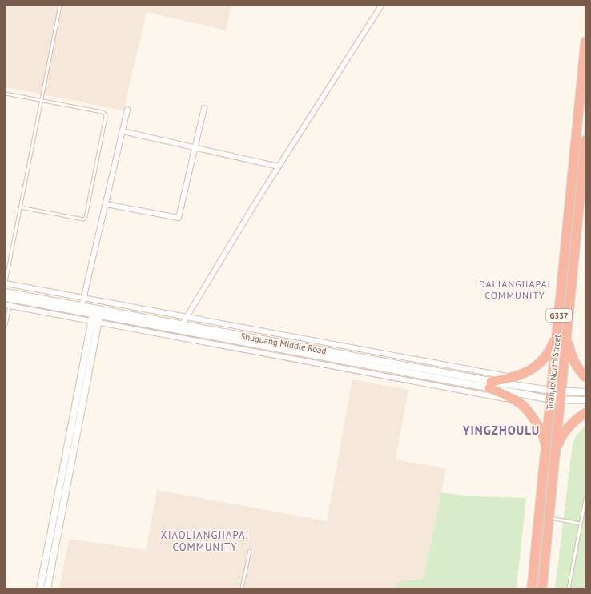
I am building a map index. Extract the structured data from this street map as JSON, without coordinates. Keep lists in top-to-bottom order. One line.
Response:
{"streets":{"highway":["G337","Tuanjie North Street"],"main road":["Shuguang Middle Road"]},"crossings":[["Shuguang Middle Road","Tuanjie North Street"]],"districts":["DALIANGJIAPAI COMMUNITY","YINGZHOULU","XIAOLIANGJIAPAI COMMUNITY"]}
